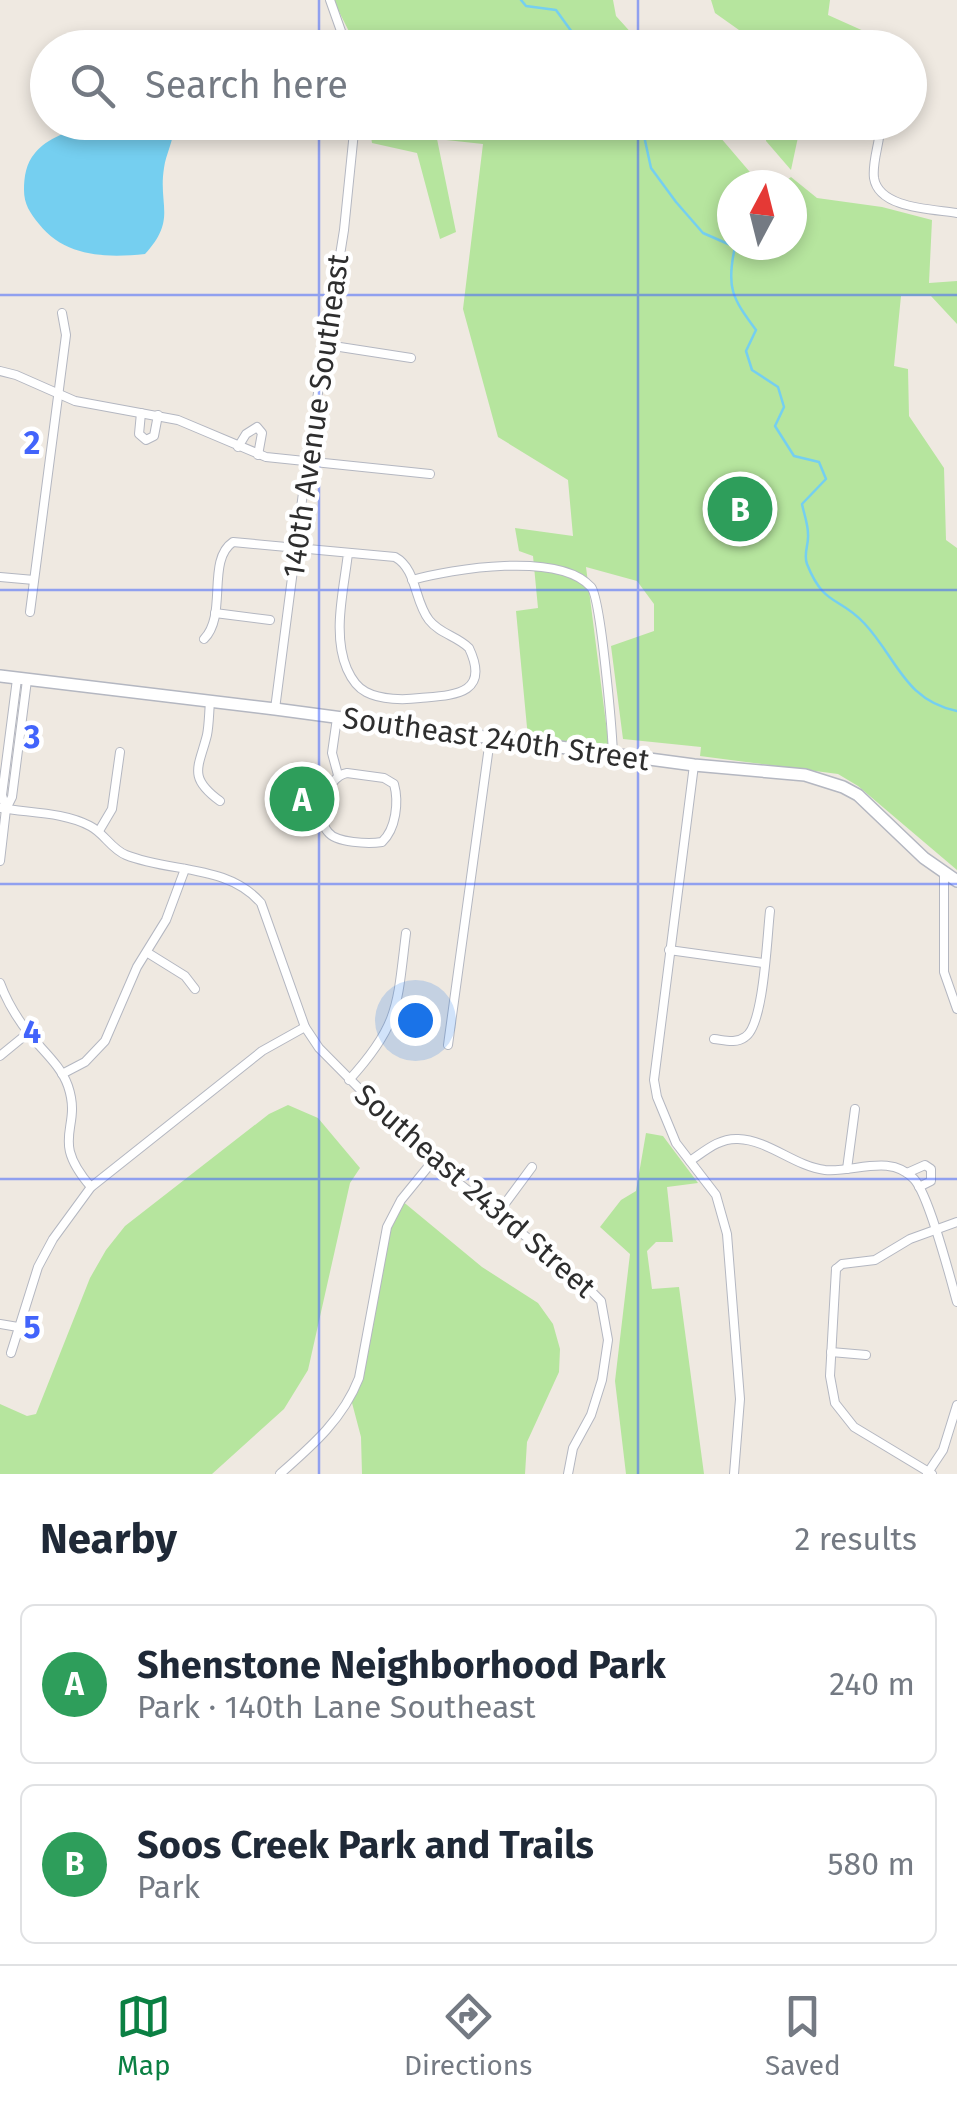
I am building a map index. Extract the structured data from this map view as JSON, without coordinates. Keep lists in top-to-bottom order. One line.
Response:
{"streets":{"main road":["Southeast 240th Street"],"street":["140th Avenue Southeast","Southeast 243rd Street"]},"crossings":[["140th Avenue Southeast","Southeast 240th Street"]],"north":"top","page":{"search":"Search here","pins":["B","A"],"heading":["Nearby","2 results"],"list":[{"mark":"A","name":"Shenstone Neighborhood Park","note":"Park · 140th Lane Southeast","value":"240 m"},{"mark":"B","name":"Soos Creek Park and Trails","note":"Park","value":"580 m"}],"nav":["Map","Directions","Saved"]},"grid":{"rows":["2","3","4","5"]}}
